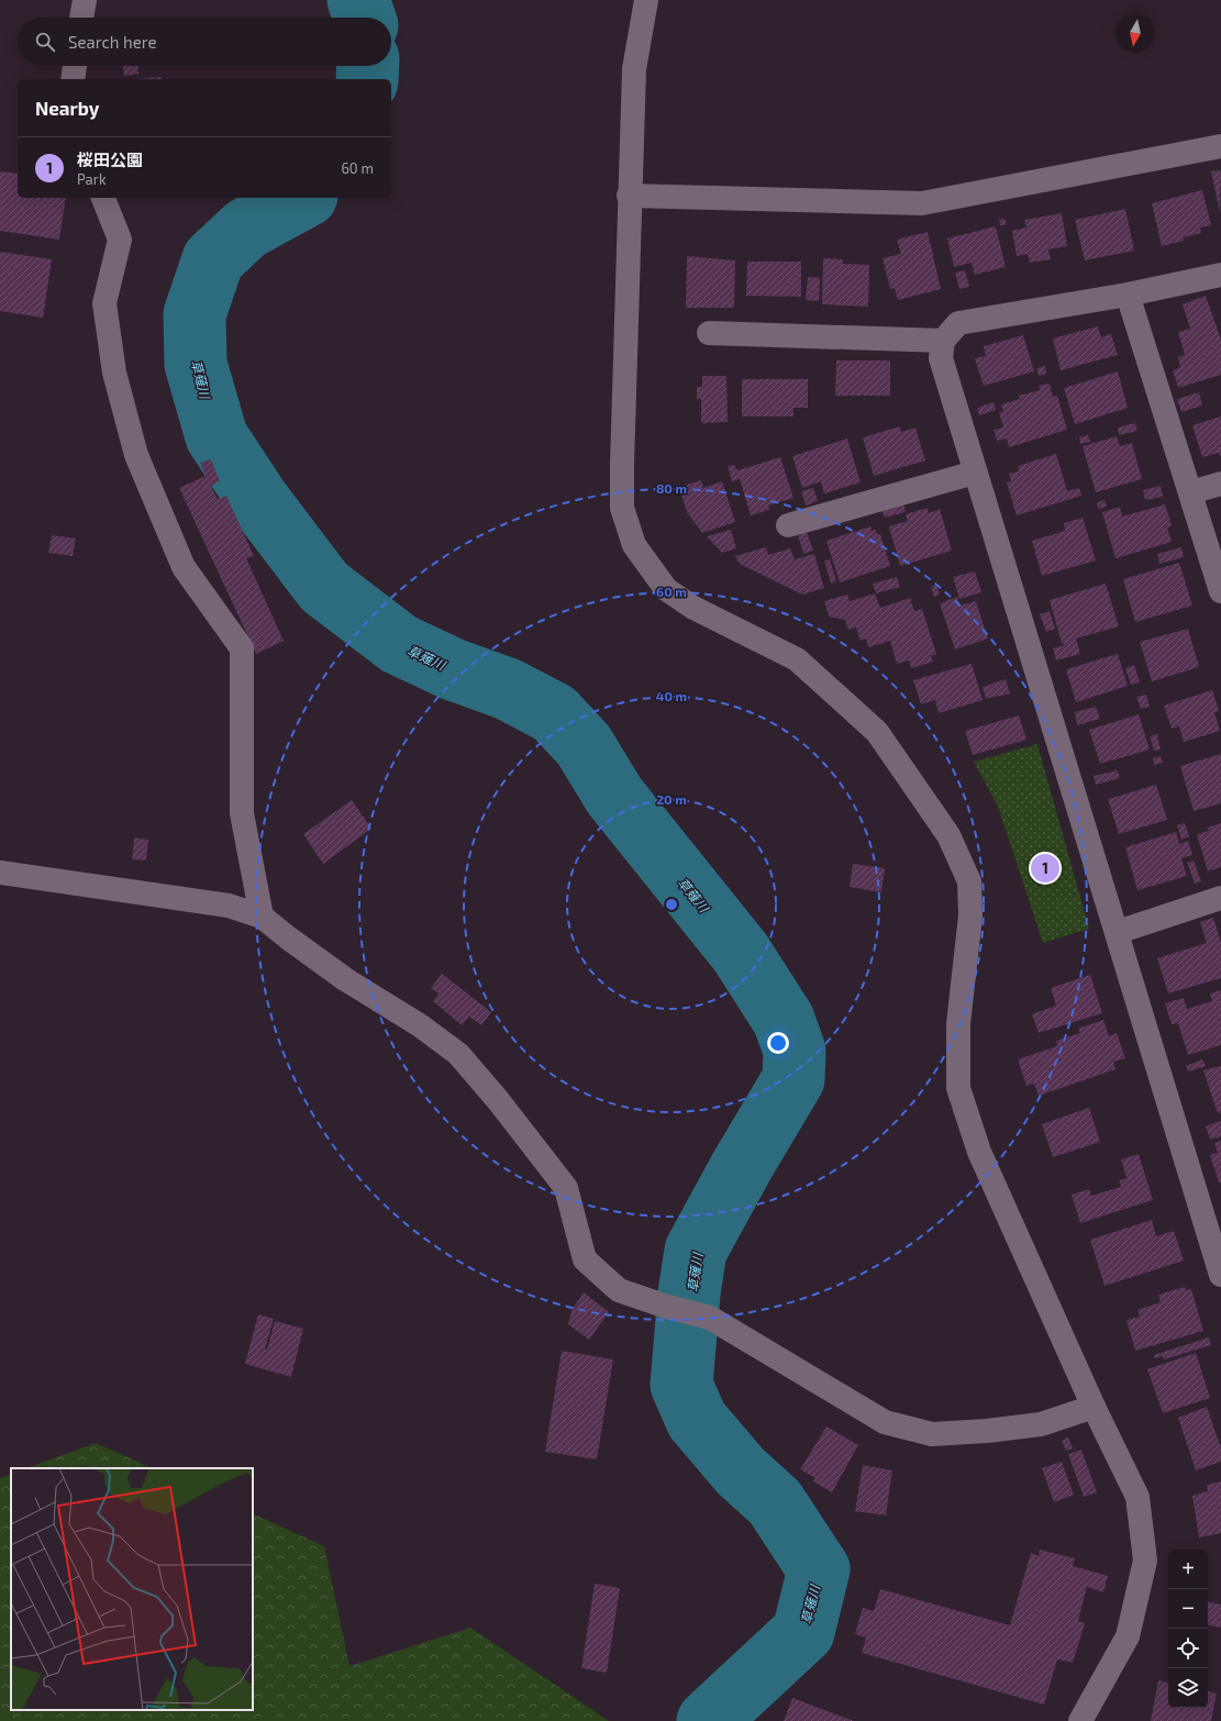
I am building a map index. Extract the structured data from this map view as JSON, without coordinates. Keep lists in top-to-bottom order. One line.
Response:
{"water":["草薙川"],"north":"bottom","page":{"search":"Search here","heading":"Nearby","list":[{"mark":"1","name":"桜田公園","note":"Park","value":"60 m"}],"pins":"1","map_buttons":["+","−"]},"rings":["80 m","60 m","40 m","20 m"]}
